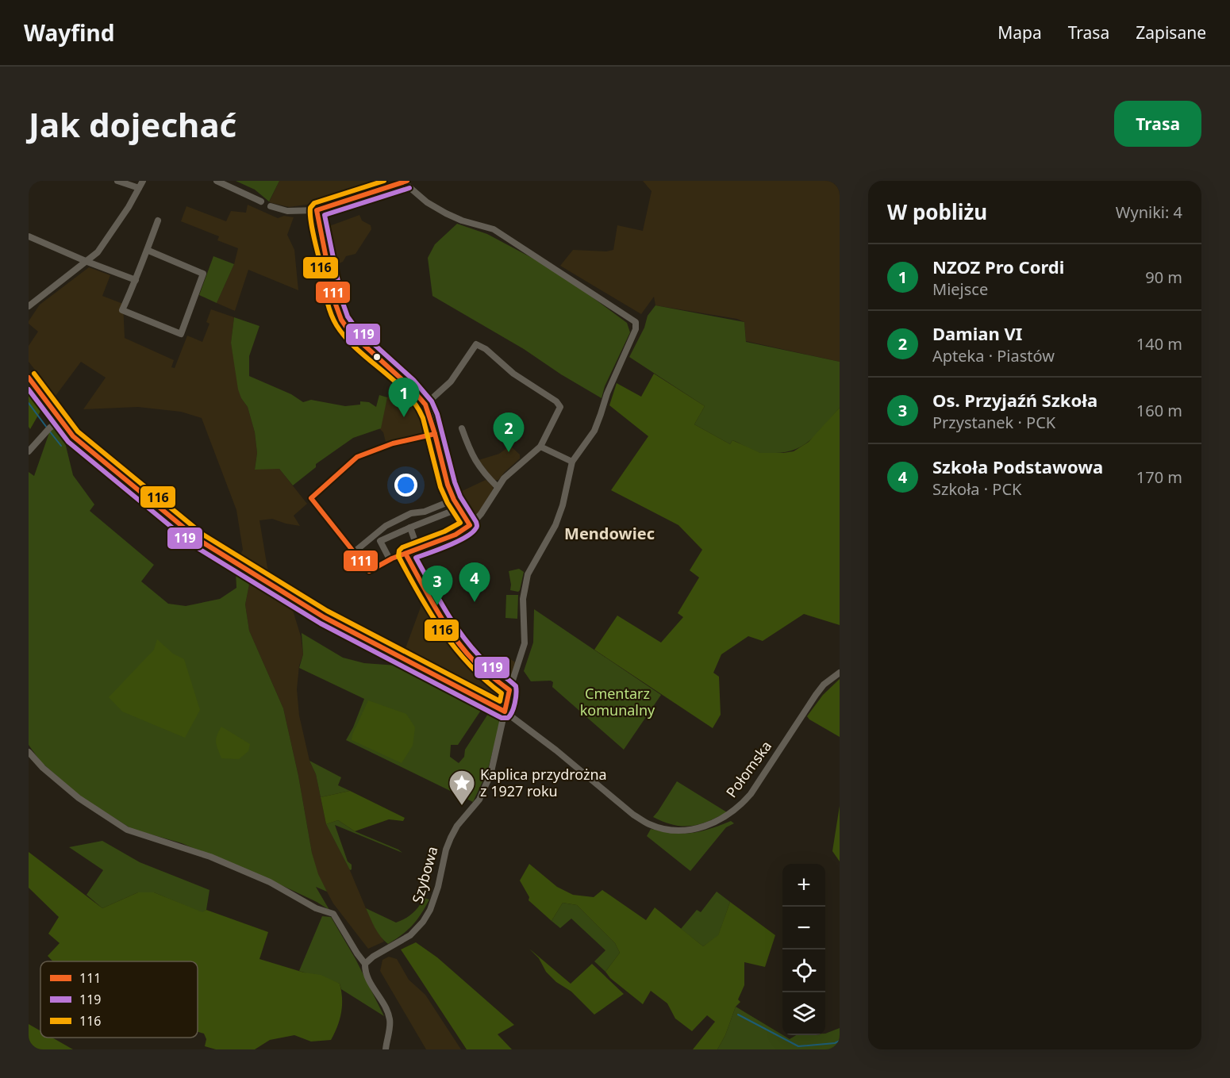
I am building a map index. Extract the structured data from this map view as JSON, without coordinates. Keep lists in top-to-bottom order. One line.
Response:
{"streets":{"street":["Połomska","Szybowa"]},"crossings":[["Połomska","Szybowa"]],"districts":["Mendowiec"],"parks":["Cmentarz komunalny"],"places":{"place":["Kaplica przydrożna z 1927 roku"]},"lines":["transit line 111","transit line 116","transit line 119"],"legend":["111","119","116"],"page":{"header":"Wayfind","nav":["Mapa","Trasa","Zapisane"],"buttons":"Trasa","title":"Jak dojechać","heading":["W pobliżu","Wyniki: 4"],"list":[{"mark":"1","name":"NZOZ Pro Cordi","note":"Miejsce","value":"90 m"},{"mark":"2","name":"Damian VI","note":"Apteka · Piastów","value":"140 m"},{"mark":"3","name":"Os. Przyjaźń Szkoła","note":"Przystanek · PCK","value":"160 m"},{"mark":"4","name":"Szkoła Podstawowa","note":"Szkoła · PCK","value":"170 m"}],"pins":["1","2","4","3"],"map_buttons":["+","−"]}}
